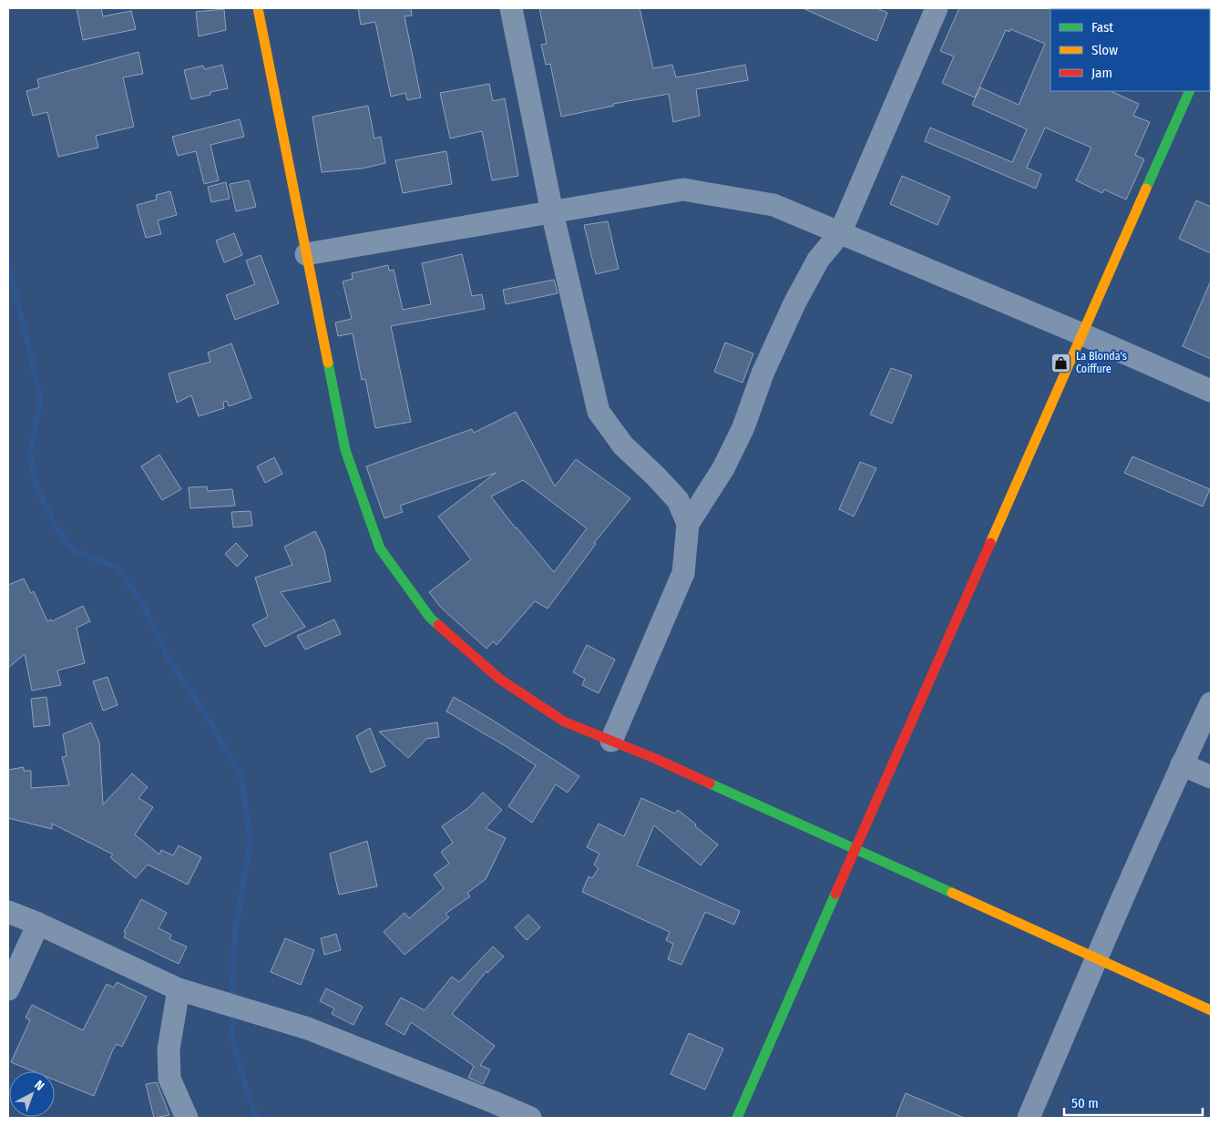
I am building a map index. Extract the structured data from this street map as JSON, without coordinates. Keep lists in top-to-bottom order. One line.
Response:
{"places":{"shop":["La Blonda's Coiffure"]},"legend":["Fast","Slow","Jam"],"scale_bar":"50 m","north":"top right"}
